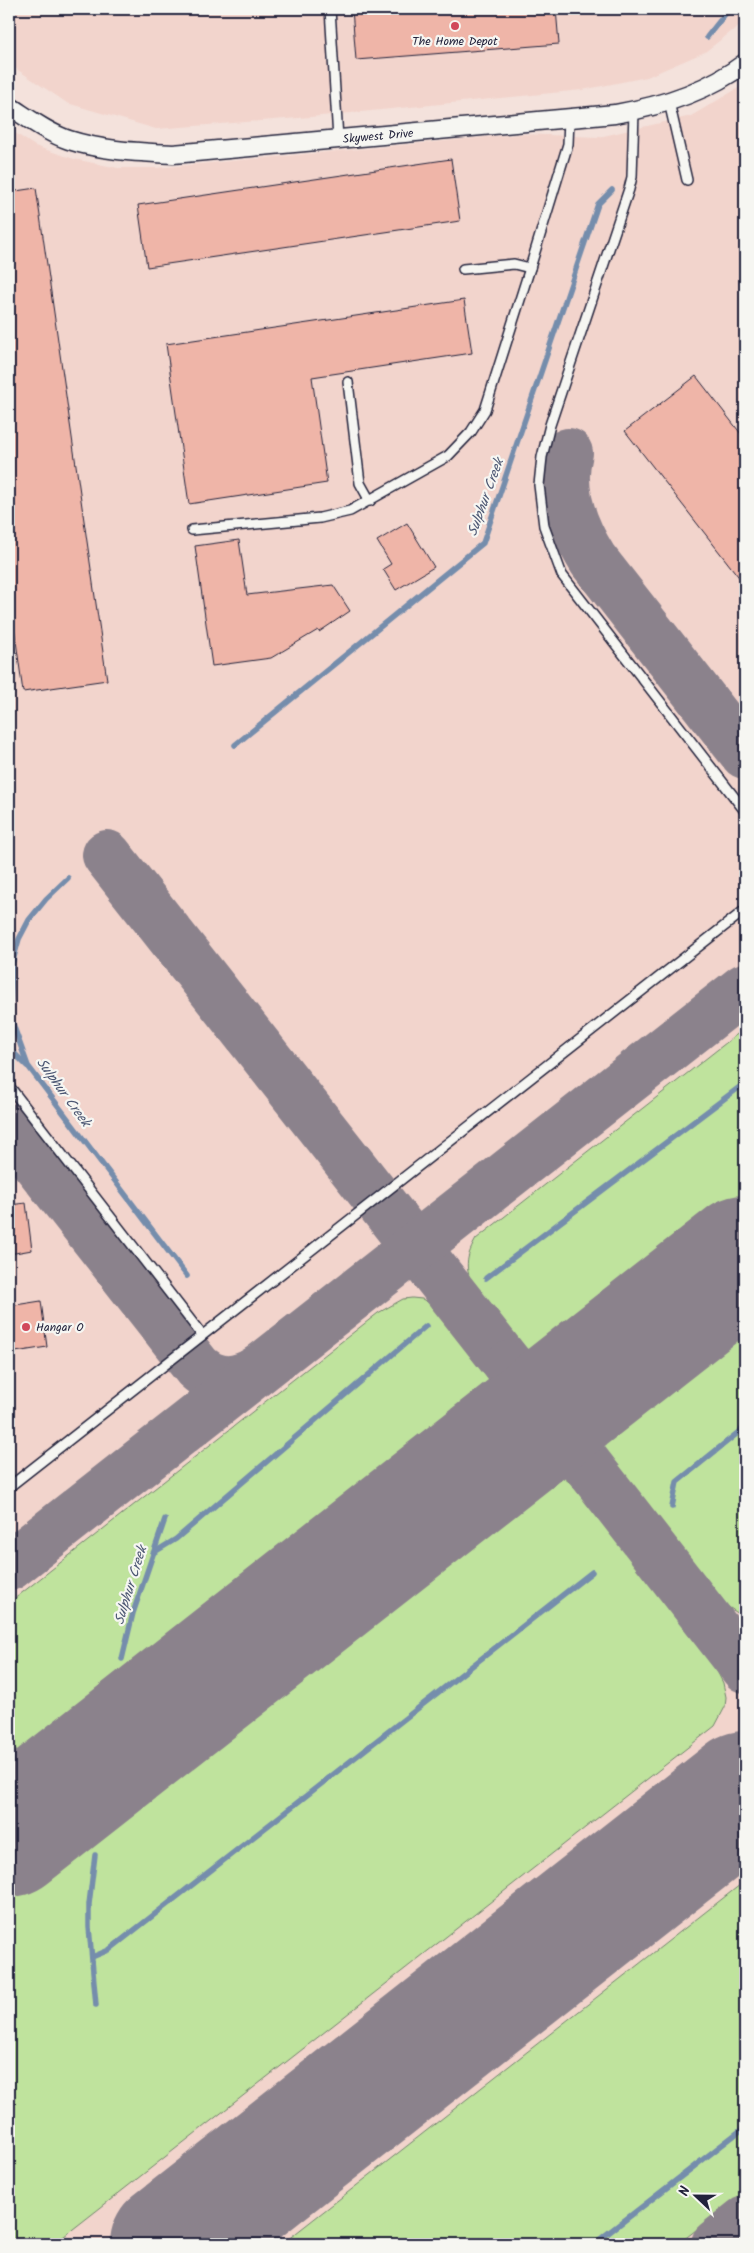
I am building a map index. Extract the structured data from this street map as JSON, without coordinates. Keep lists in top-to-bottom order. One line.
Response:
{"streets":{"street":["Skywest Drive"]},"water":["Sulphur Creek"],"places":["The Home Depot","Hangar O"],"north":"left"}
